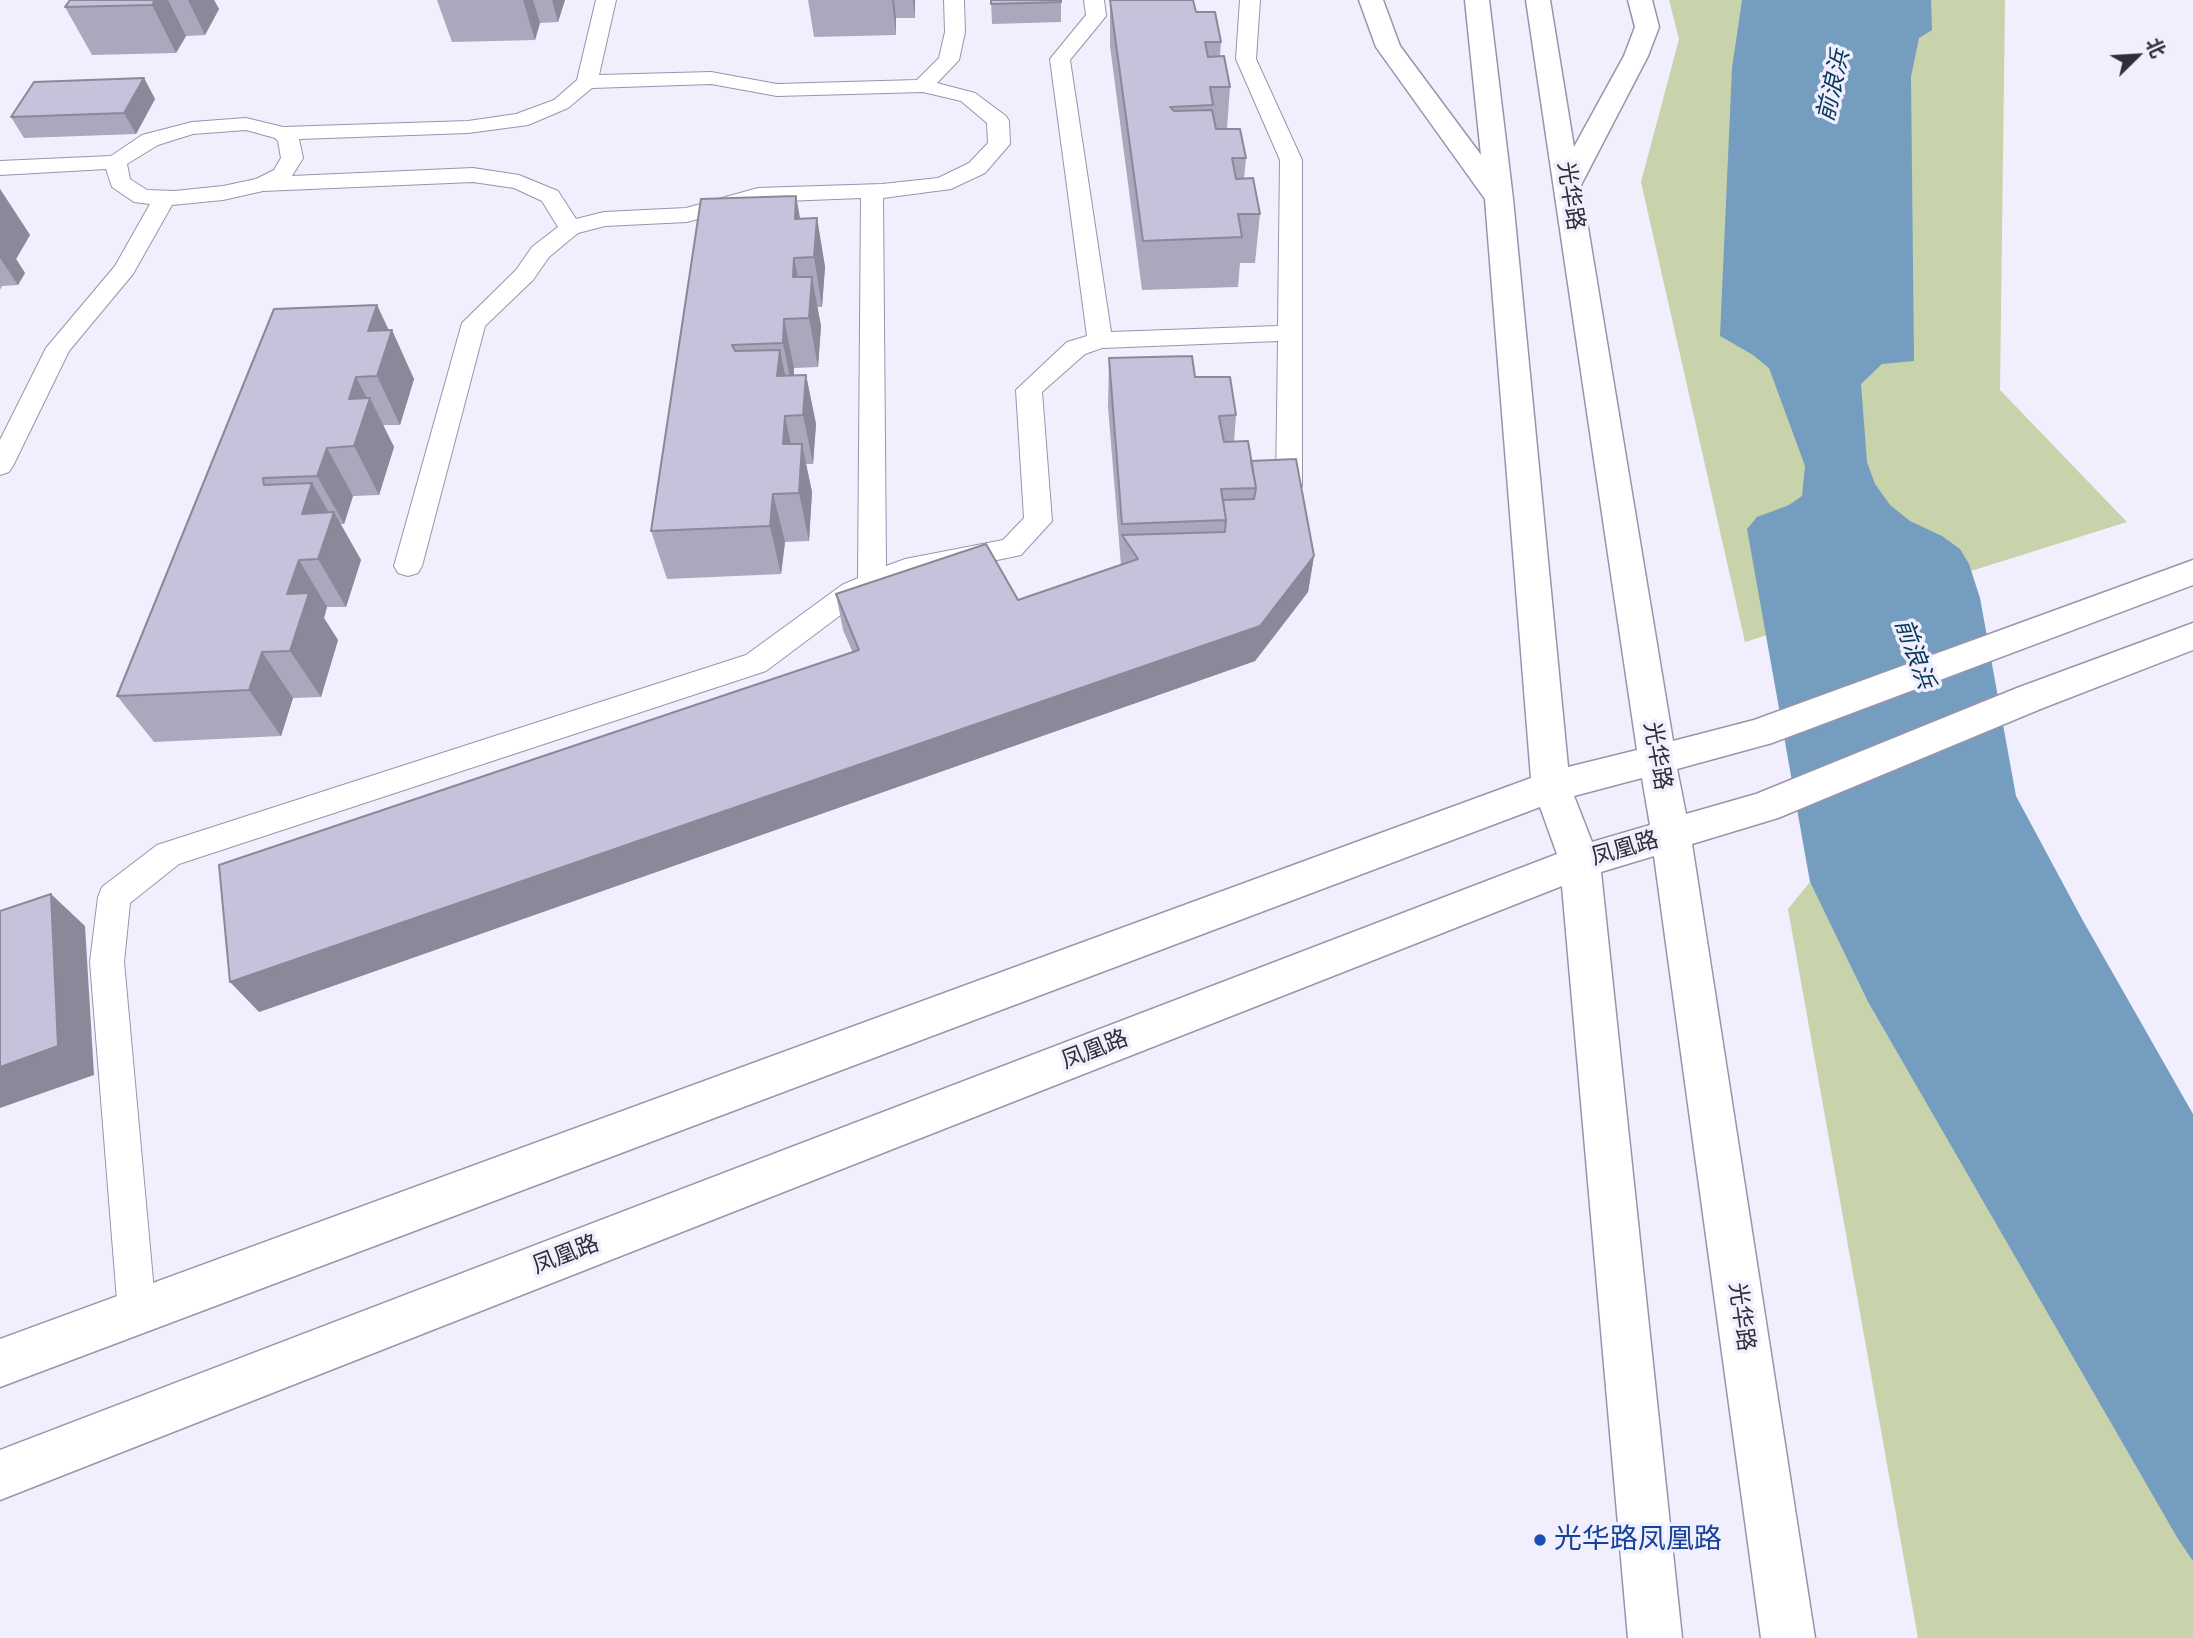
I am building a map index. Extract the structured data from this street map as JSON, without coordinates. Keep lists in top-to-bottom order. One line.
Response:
{"streets":{"main road":["光华路","凤凰路"]},"crossings":[["光华路","凤凰路"]],"water":["前浪浜"],"places":["光华路凤凰路"],"north":"top right"}
